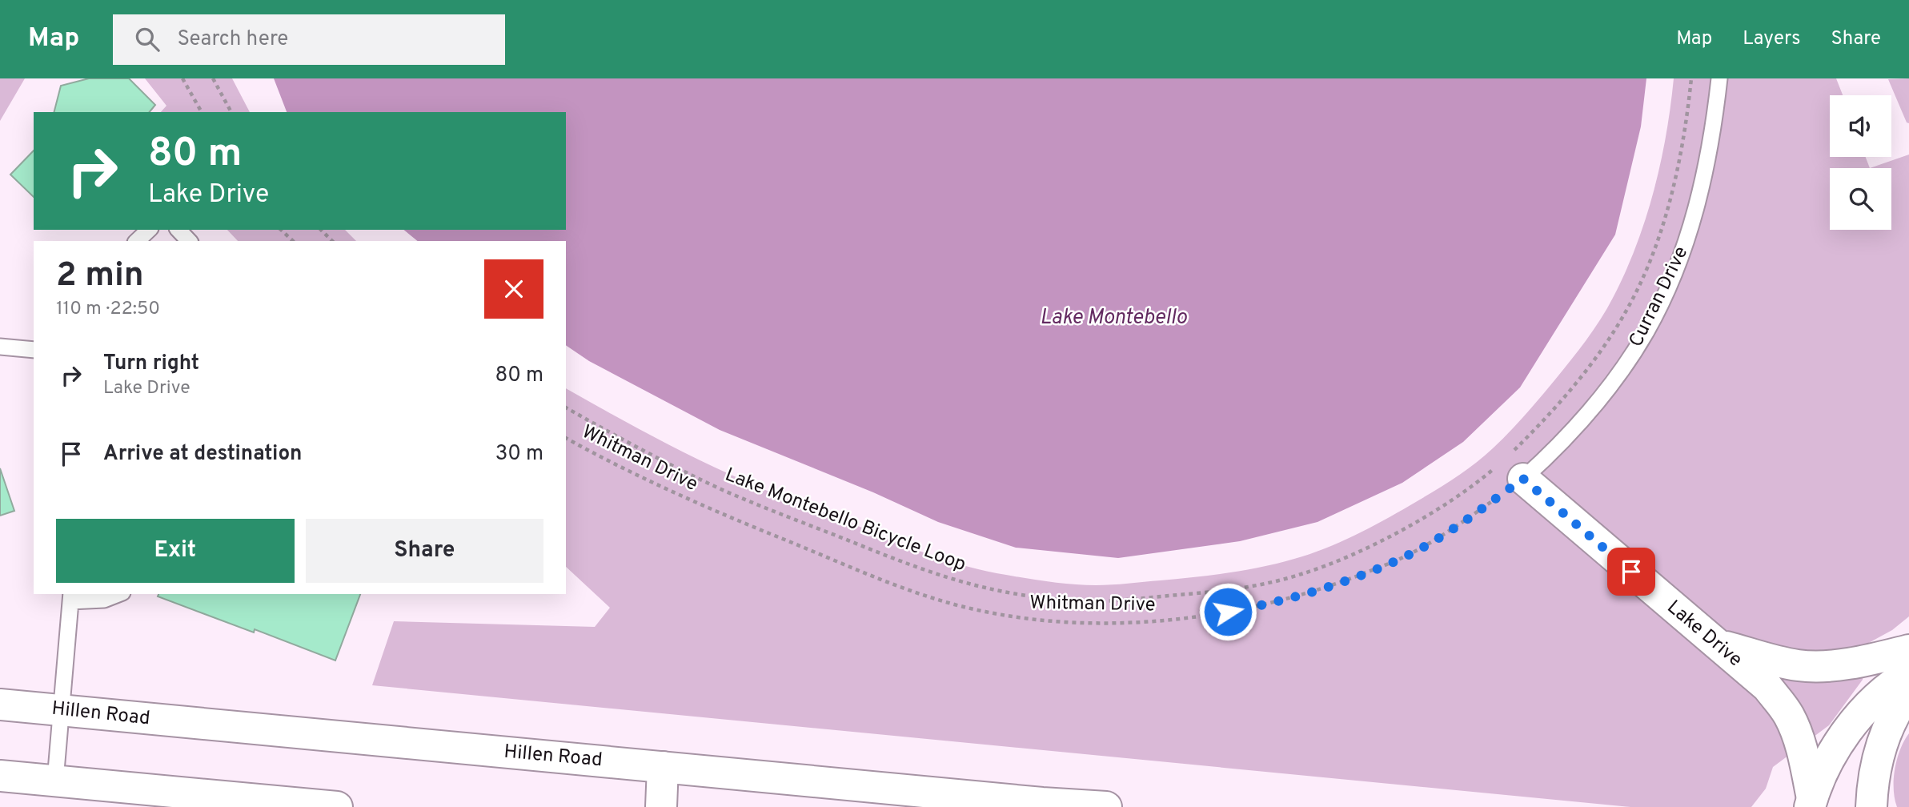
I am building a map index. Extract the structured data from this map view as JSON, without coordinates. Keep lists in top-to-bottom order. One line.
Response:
{"streets":{"main road":["Lake Drive","Hillen Road"],"lane":["Curran Drive"],"path":["Whitman Drive","Lake Montebello Bicycle Loop"]},"crossings":[["Curran Drive","Whitman Drive"],["Curran Drive","Lake Montebello Bicycle Loop"],["Curran Drive","Lake Drive"],["Whitman Drive","Lake Montebello Bicycle Loop"],["Whitman Drive","Lake Drive"],["Lake Montebello Bicycle Loop","Lake Drive"]],"water":["Lake Montebello"],"page":{"header":"Map","search":"Search here","nav":["Map","Layers","Share"],"turn":["80 m","Lake Drive"],"heading":["2 min","110 m · 22:50"],"list":[{"name":"Turn right","note":"Lake Drive","value":"80 m"},{"name":"Arrive at destination","value":"30 m"}],"buttons":["Exit","Share"]}}
